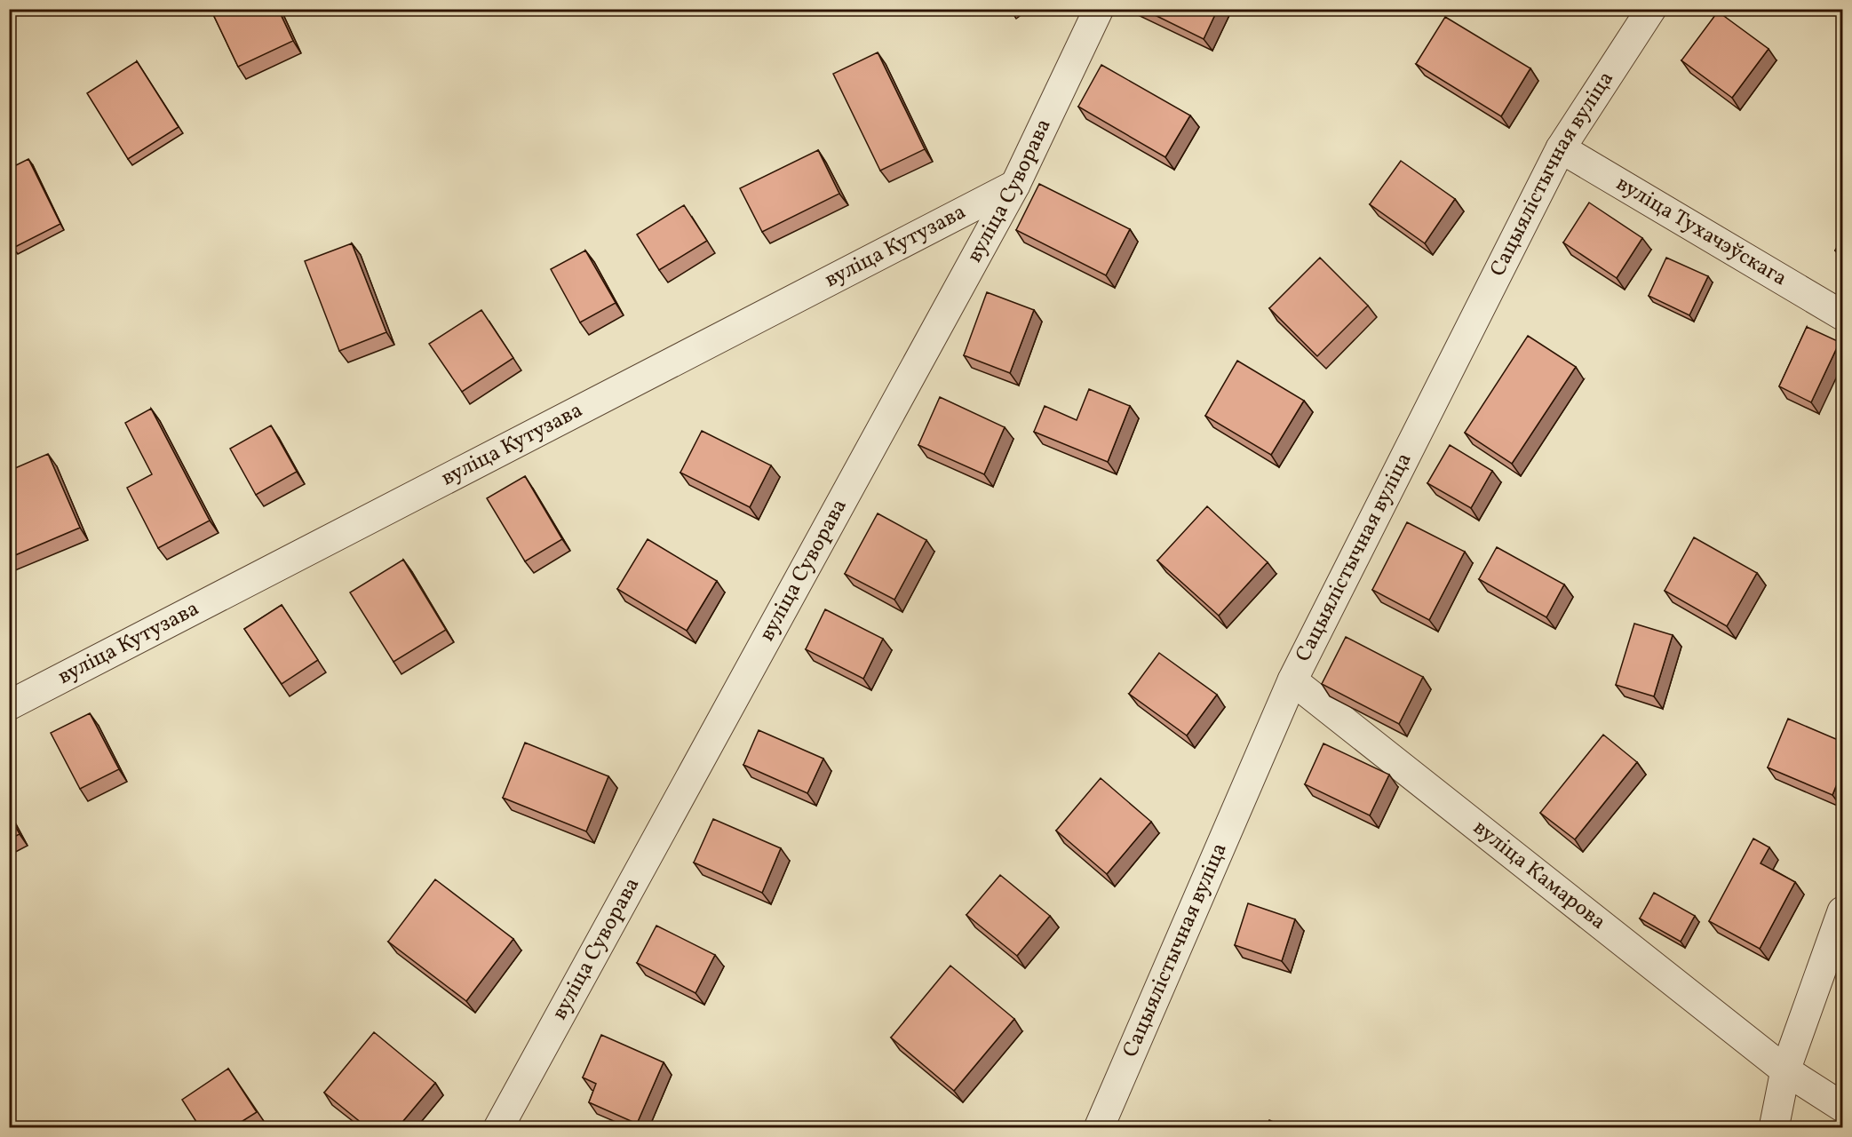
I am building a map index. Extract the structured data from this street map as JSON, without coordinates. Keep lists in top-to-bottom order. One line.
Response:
{"streets":{"street":["Сацыялістычная вуліца","вуліца Суворава","вуліца Тухачэўскага","вуліца Кутузава","вуліца Камарова"]},"crossings":[["Сацыялістычная вуліца","вуліца Тухачэўскага"],["Сацыялістычная вуліца","вуліца Камарова"],["вуліца Суворава","вуліца Кутузава"]]}
